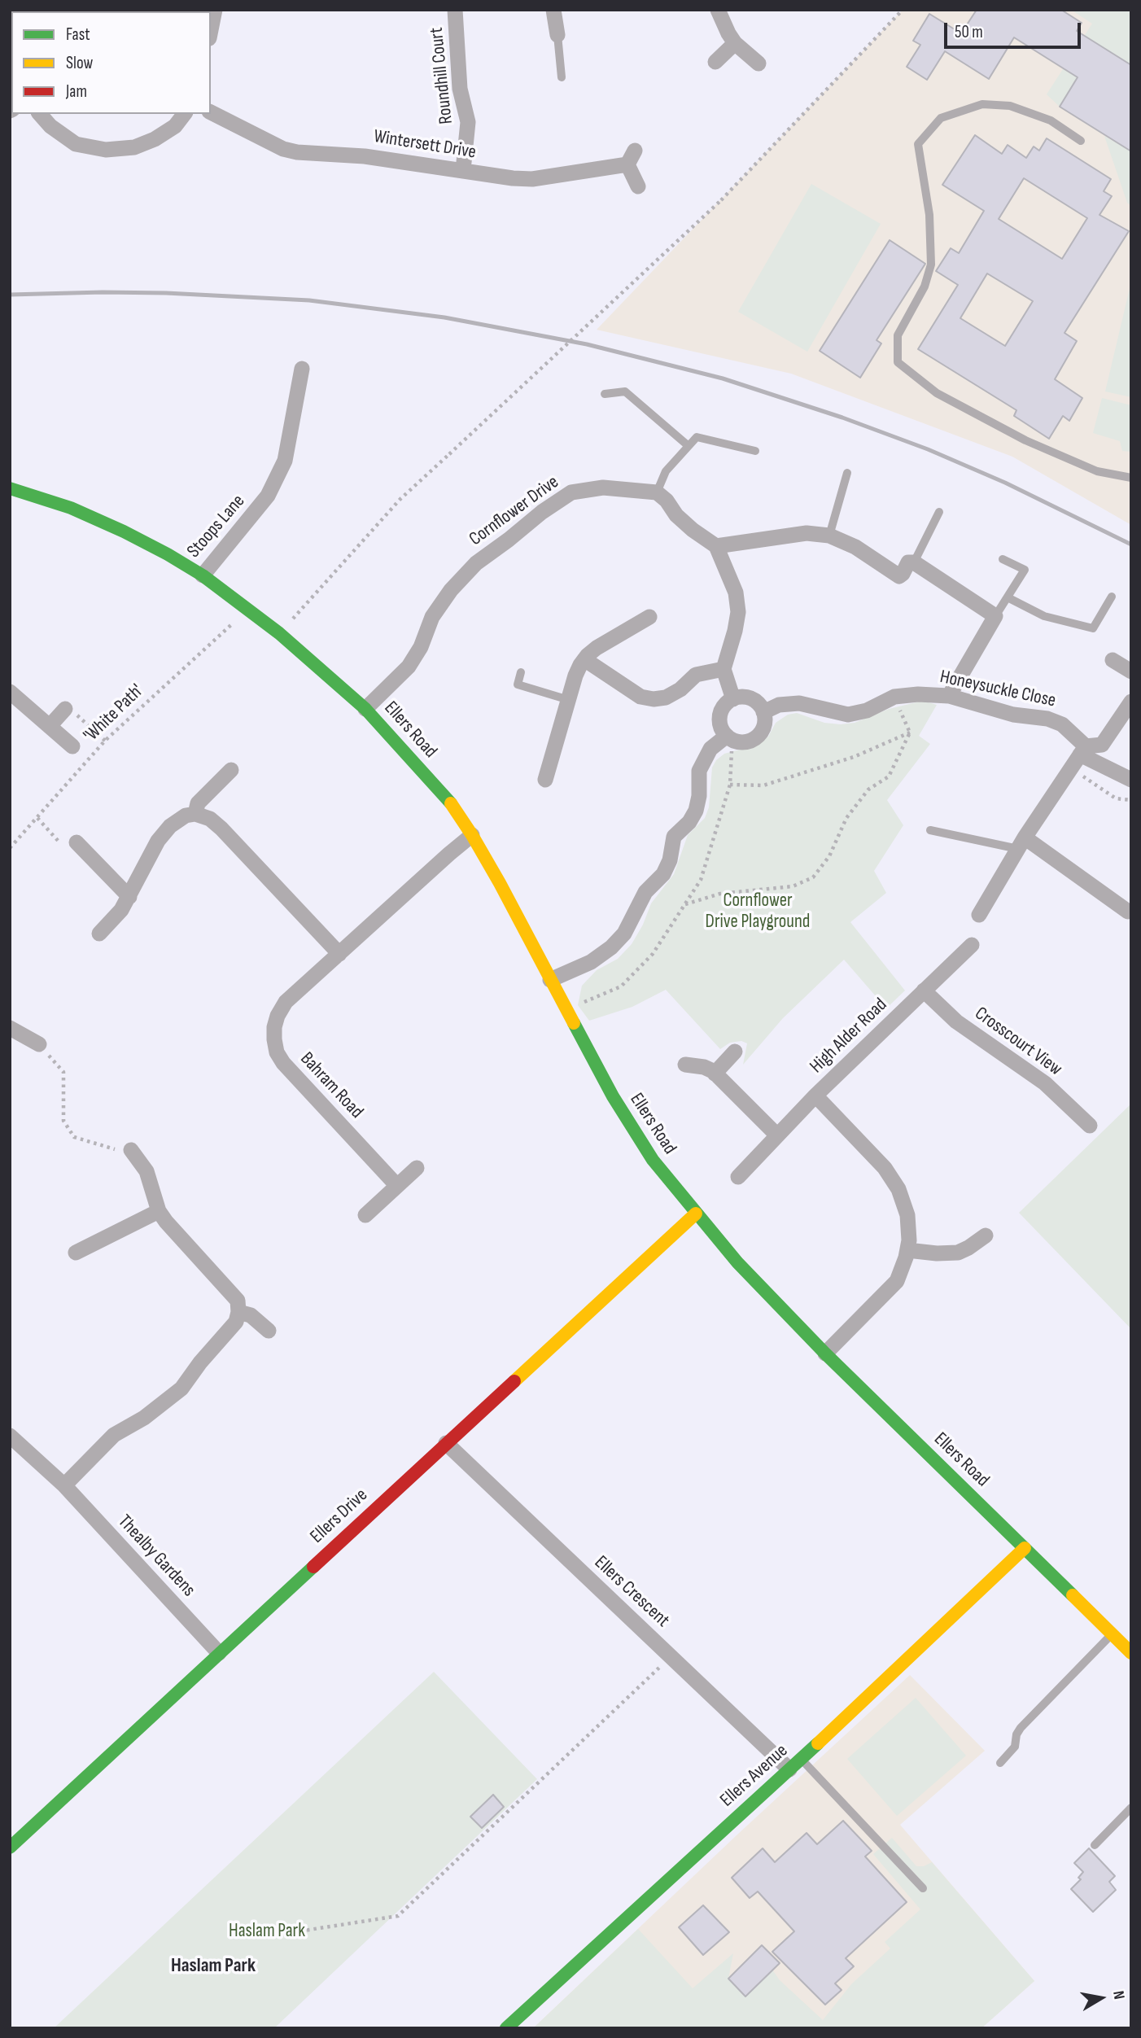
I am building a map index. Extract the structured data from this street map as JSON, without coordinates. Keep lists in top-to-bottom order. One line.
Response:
{"streets":{"street":["Roundhill Court","Wintersett Drive","Cornflower Drive","Stoops Lane","Honeysuckle Close","Ellers Road","High Alder Road","Crosscourt View","Bahram Road","Ellers Drive","Thealby Gardens","Ellers Crescent","Ellers Avenue"],"path":["'White Path'"]},"crossings":[["Roundhill Court","Wintersett Drive"],["Cornflower Drive","Ellers Road"],["Stoops Lane","Ellers Road"],["'White Path'","Ellers Road"],["Ellers Road","High Alder Road"],["Ellers Road","Bahram Road"],["Ellers Road","Ellers Drive"],["Ellers Road","Ellers Avenue"],["High Alder Road","Crosscourt View"],["Ellers Drive","Thealby Gardens"],["Ellers Drive","Ellers Crescent"],["Ellers Crescent","Ellers Avenue"]],"districts":["Haslam Park"],"parks":["Cornflower Drive Playground","Haslam Park"],"legend":["Fast","Slow","Jam"],"scale_bar":"50 m","north":"right"}
